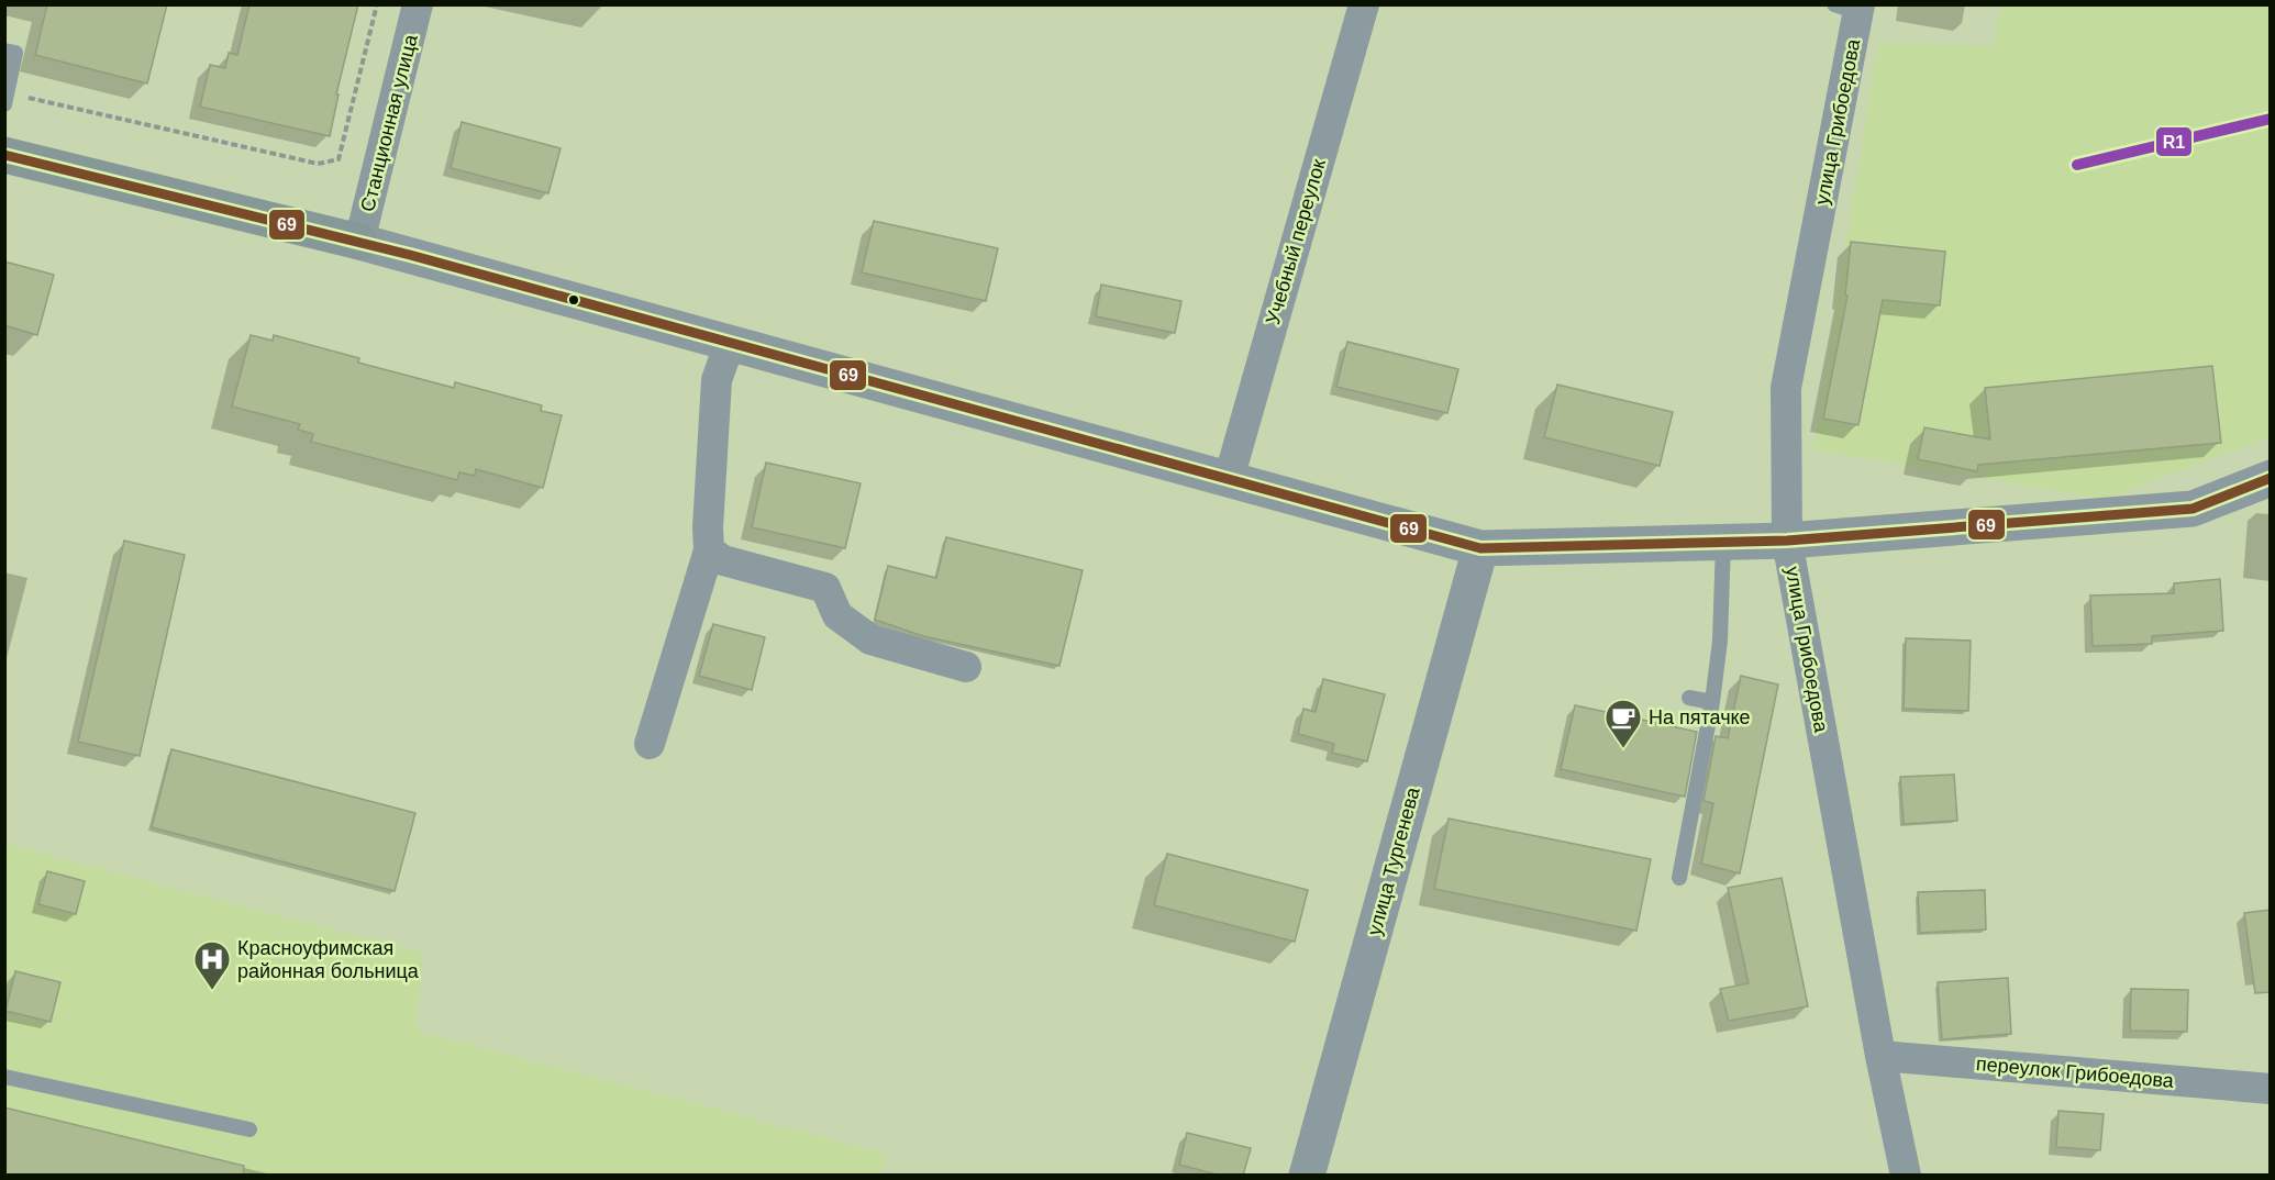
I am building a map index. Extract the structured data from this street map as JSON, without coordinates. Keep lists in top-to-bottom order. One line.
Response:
{"streets":{"street":["улица Грибоедова","Станционная улица","Учебный переулок","улица Тургенева","переулок Грибоедова"]},"crossings":[["улица Грибоедова","переулок Грибоедова"]],"places":{"cafe":["На пятачке"],"hospital":["Красноуфимская районная больница"]},"lines":["transit line R1","transit line 69"]}
